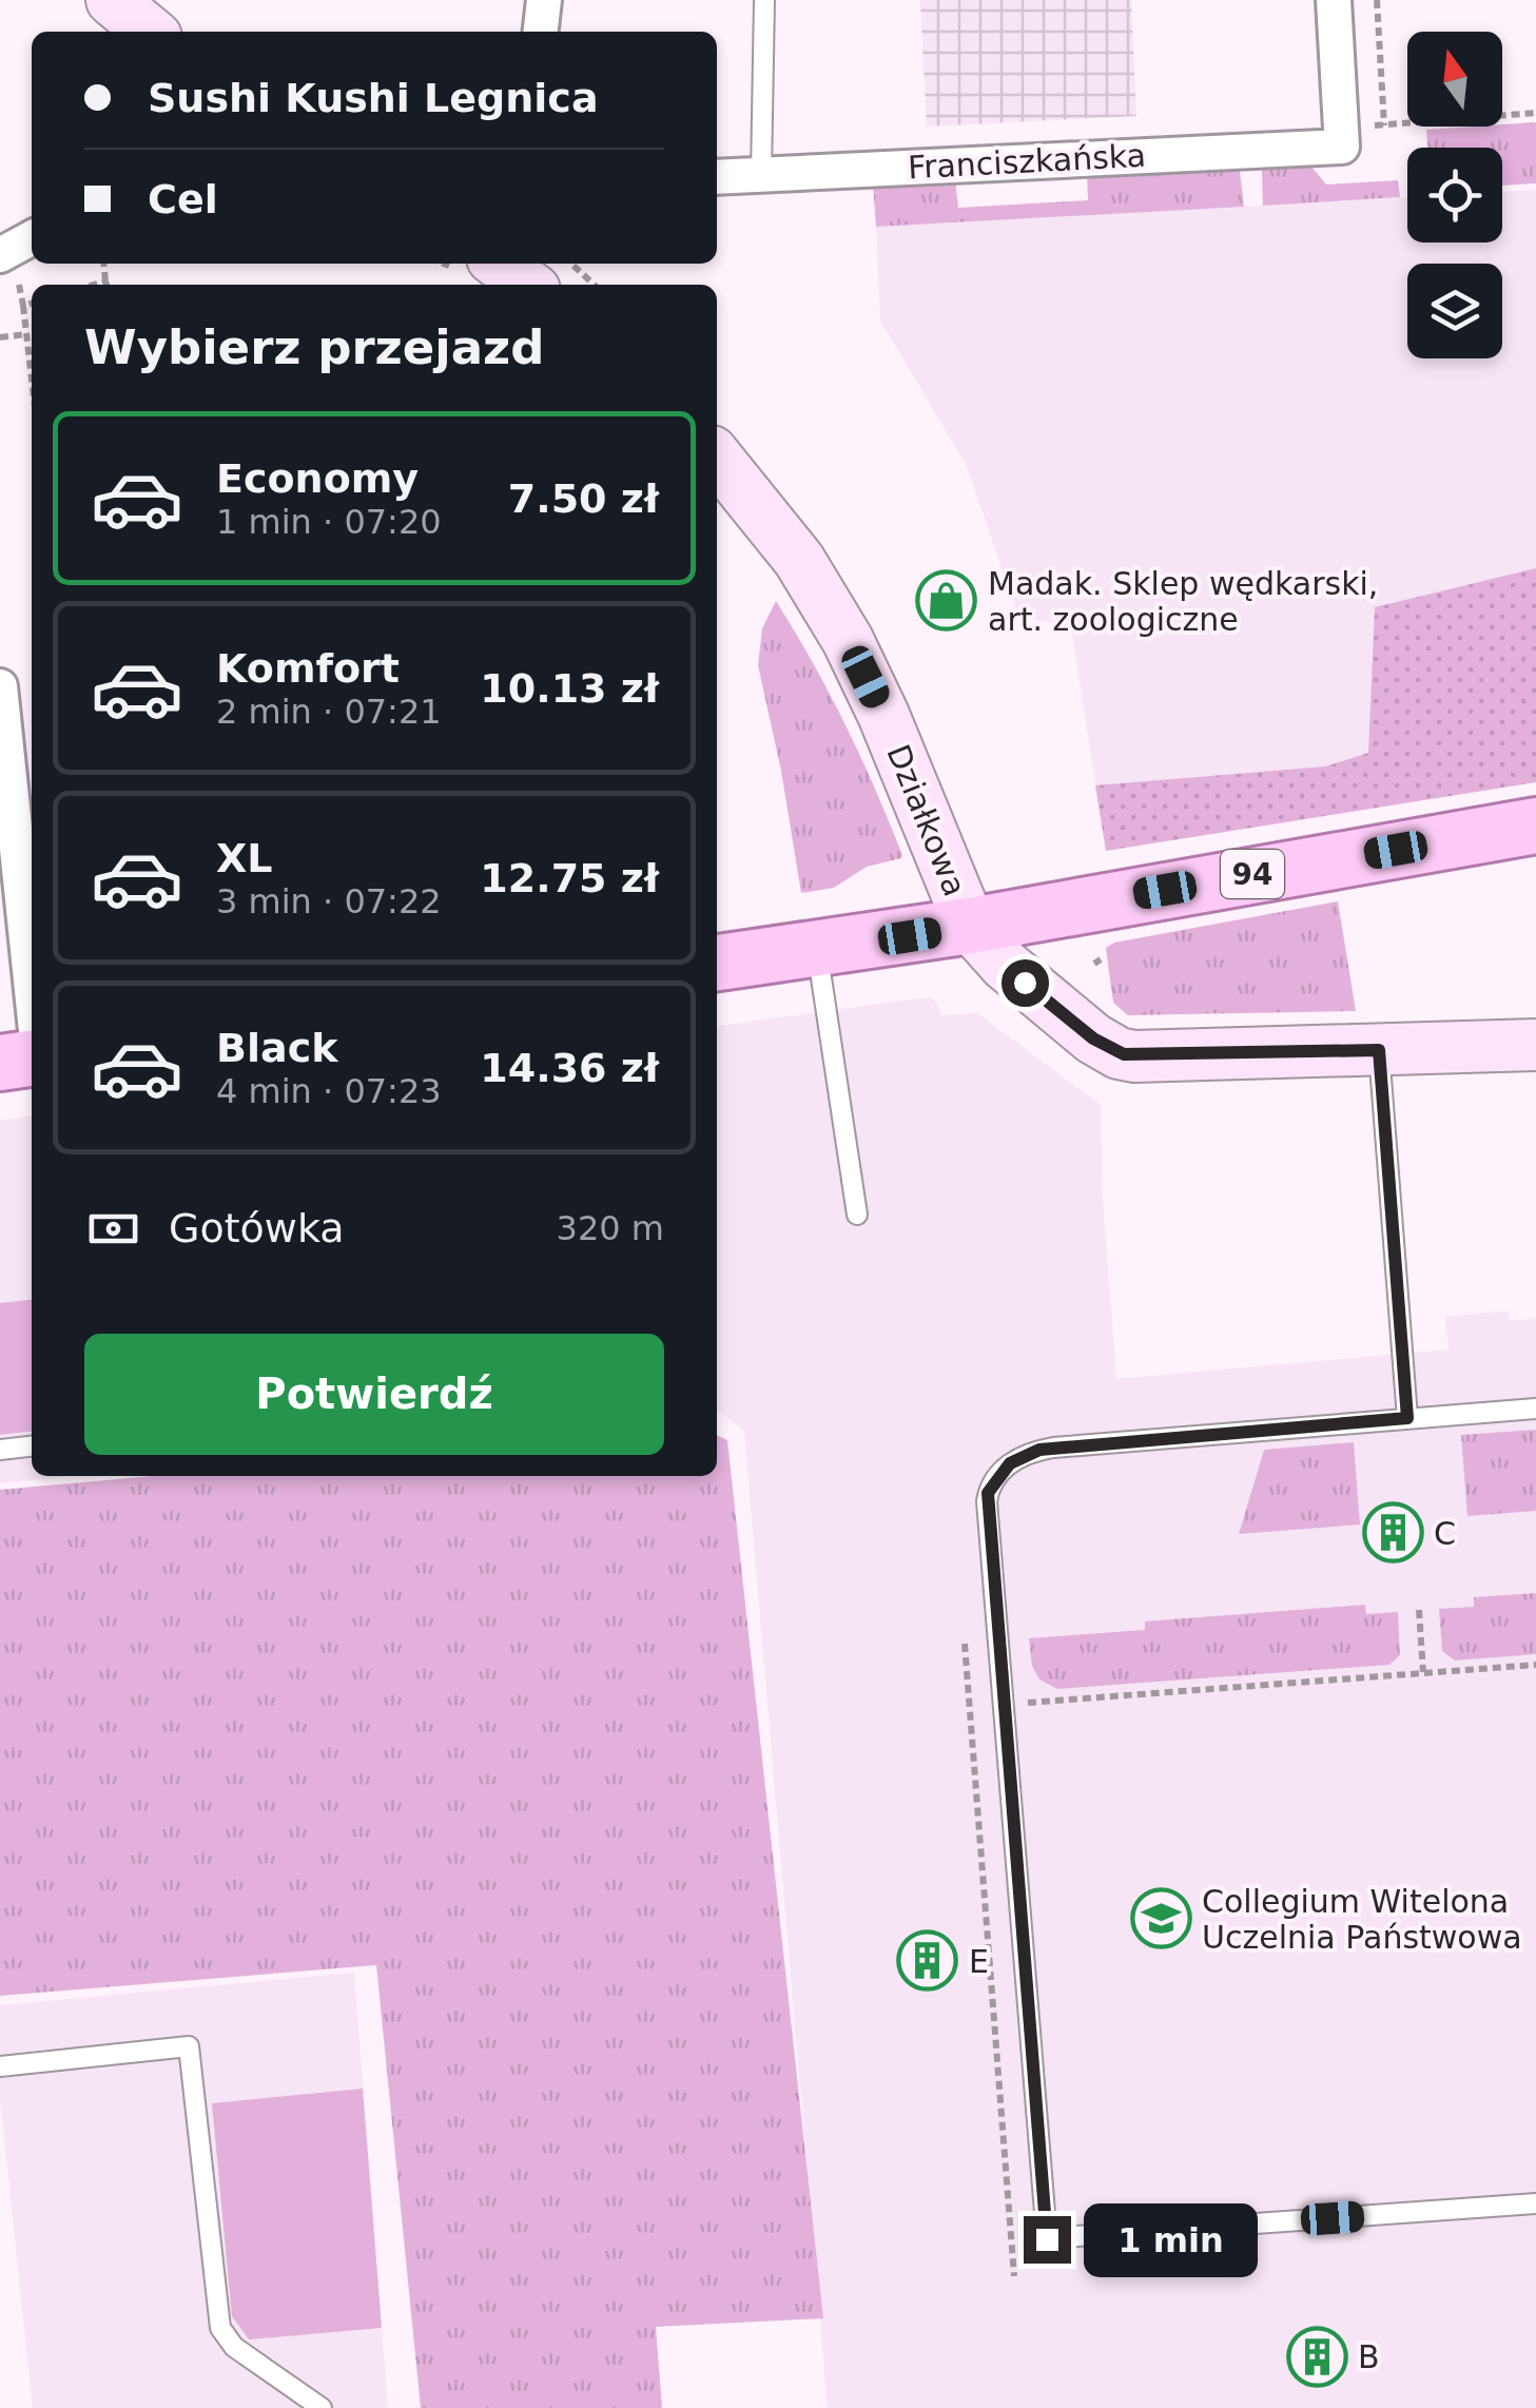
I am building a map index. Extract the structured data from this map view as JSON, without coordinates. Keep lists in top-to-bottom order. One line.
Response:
{"streets":{"main road":["94"],"street":["Franciszkańska","Działkowa"]},"crossings":[["Działkowa","94"]],"places":{"shop":["Madak. Sklep wędkarski, art. zoologiczne"],"building":["C","E","B"],"school or university":["Collegium Witelona Uczelnia Państwowa"]},"north":"top","page":{"banner":["Sushi Kushi Legnica","Cel"],"heading":"Wybierz przejazd","list":[{"name":"Economy","note":"1 min · 07:20","value":"7.50 zł"},{"name":"Komfort","note":"2 min · 07:21","value":"10.13 zł"},{"name":"XL","note":"3 min · 07:22","value":"12.75 zł"},{"name":"Black","note":"4 min · 07:23","value":"14.36 zł"}],"pay":["Gotówka","320 m"],"buttons":"Potwierdź","bubble":"1 min"}}
